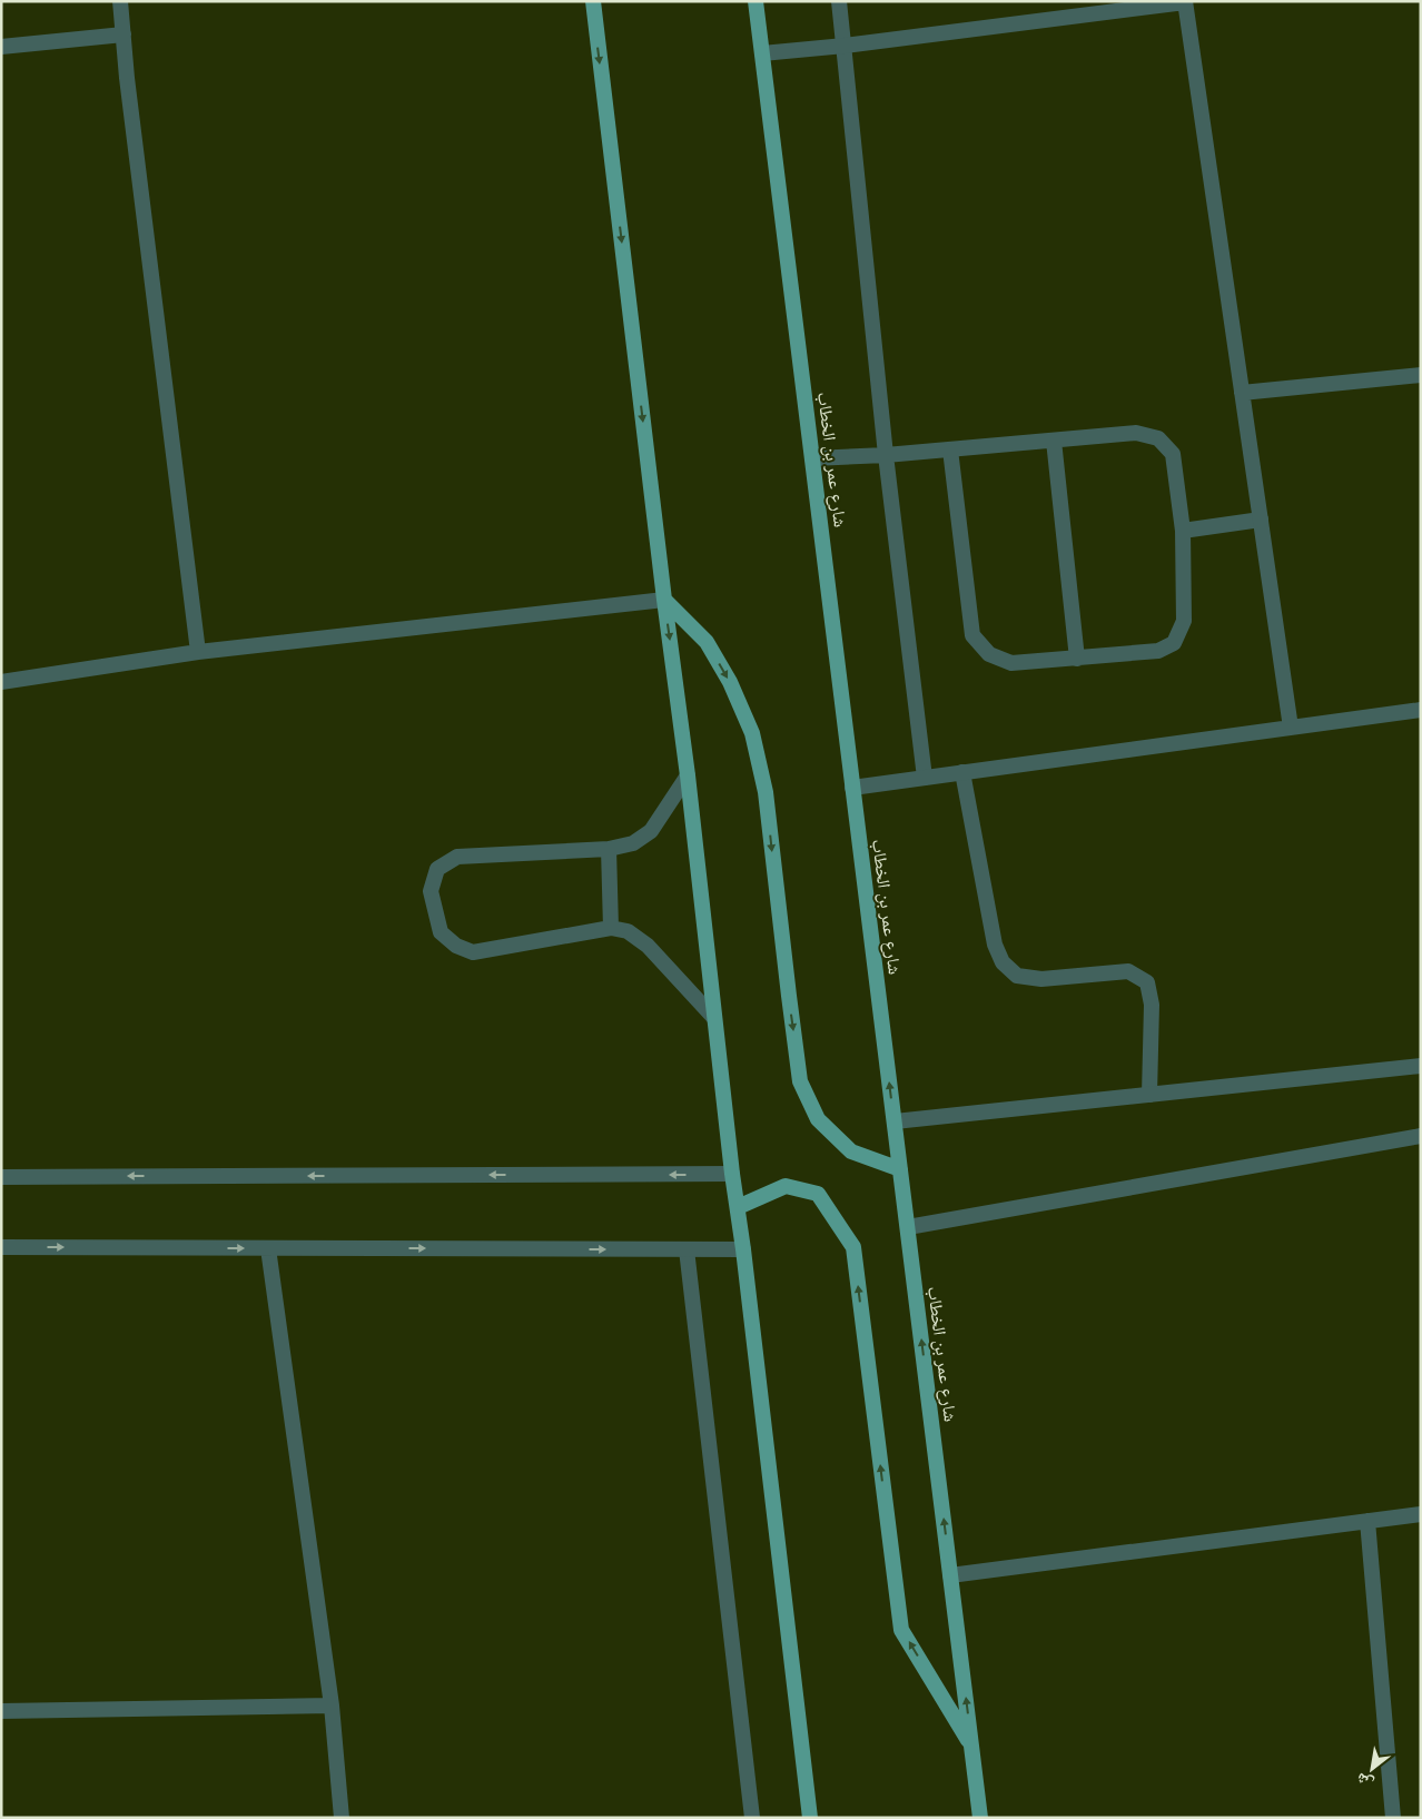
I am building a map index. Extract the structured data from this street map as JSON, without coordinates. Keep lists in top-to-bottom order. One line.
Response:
{"streets":{"main road":["شارع عمر بن الخطاب"]},"north":"bottom left"}
